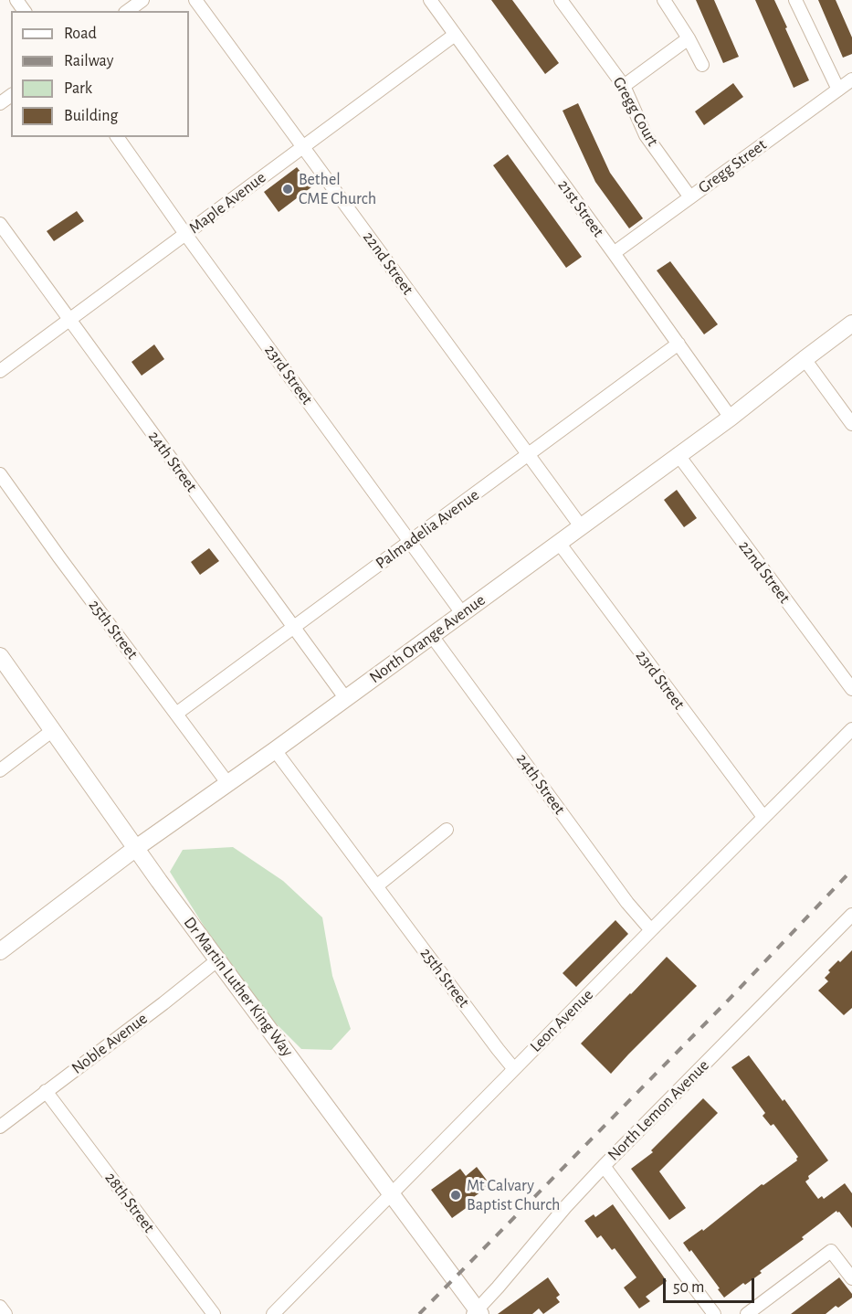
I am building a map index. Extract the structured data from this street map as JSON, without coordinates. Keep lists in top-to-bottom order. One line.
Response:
{"streets":{"street":["Gregg Court","Gregg Street","Maple Avenue","21st Street","22nd Street","23rd Street","24th Street","Palmadelia Avenue","25th Street","North Orange Avenue","Dr Martin Luther King Way","Leon Avenue","Noble Avenue","North Lemon Avenue","28th Street"]},"crossings":[["Gregg Court","Gregg Street"],["Gregg Street","21st Street"],["Maple Avenue","21st Street"],["Maple Avenue","22nd Street"],["Maple Avenue","23rd Street"],["Maple Avenue","24th Street"],["21st Street","Palmadelia Avenue"],["21st Street","North Orange Avenue"],["22nd Street","Palmadelia Avenue"],["22nd Street","North Orange Avenue"],["23rd Street","Palmadelia Avenue"],["23rd Street","North Orange Avenue"],["23rd Street","Leon Avenue"],["24th Street","Palmadelia Avenue"],["24th Street","North Orange Avenue"],["24th Street","Leon Avenue"],["Palmadelia Avenue","25th Street"],["25th Street","North Orange Avenue"],["25th Street","Leon Avenue"],["North Orange Avenue","Dr Martin Luther King Way"],["Dr Martin Luther King Way","Leon Avenue"],["Dr Martin Luther King Way","Noble Avenue"],["Dr Martin Luther King Way","North Lemon Avenue"],["Noble Avenue","28th Street"]],"places":["Bethel CME Church","Mt Calvary Baptist Church"],"legend":["Road","Railway","Park","Building"],"scale_bar":"50 m"}
